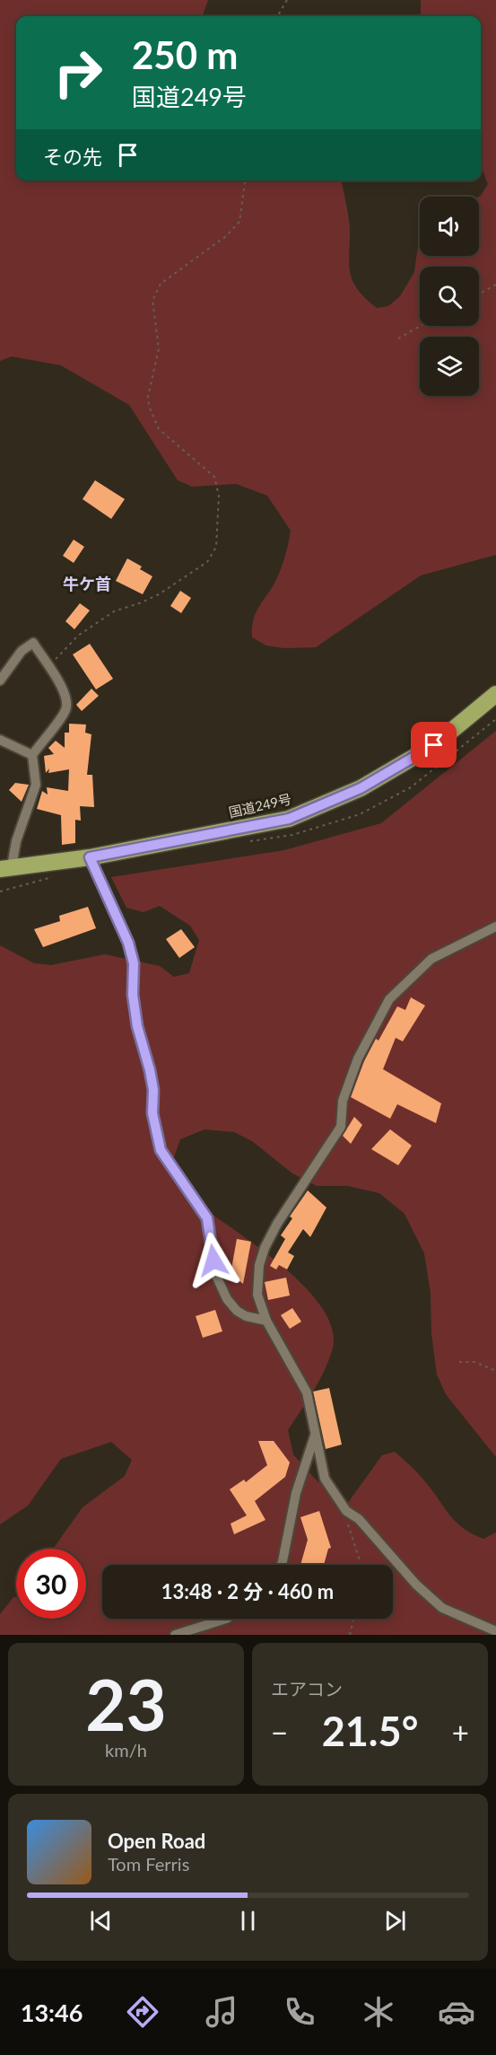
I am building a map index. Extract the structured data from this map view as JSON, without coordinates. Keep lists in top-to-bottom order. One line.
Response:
{"streets":{"highway":["国道249号"]},"districts":["牛ケ首"],"page":{"turn":["250 m","国道249号"],"then":"その先","limit":"30","trip":"13:48 · 2 分 · 460 m","tile":[["23","km/h"],"エアコン"],"heat":["−","21.5°","+"],"song":["Open Road","Tom Ferris"],"tabs":"13:46"}}
